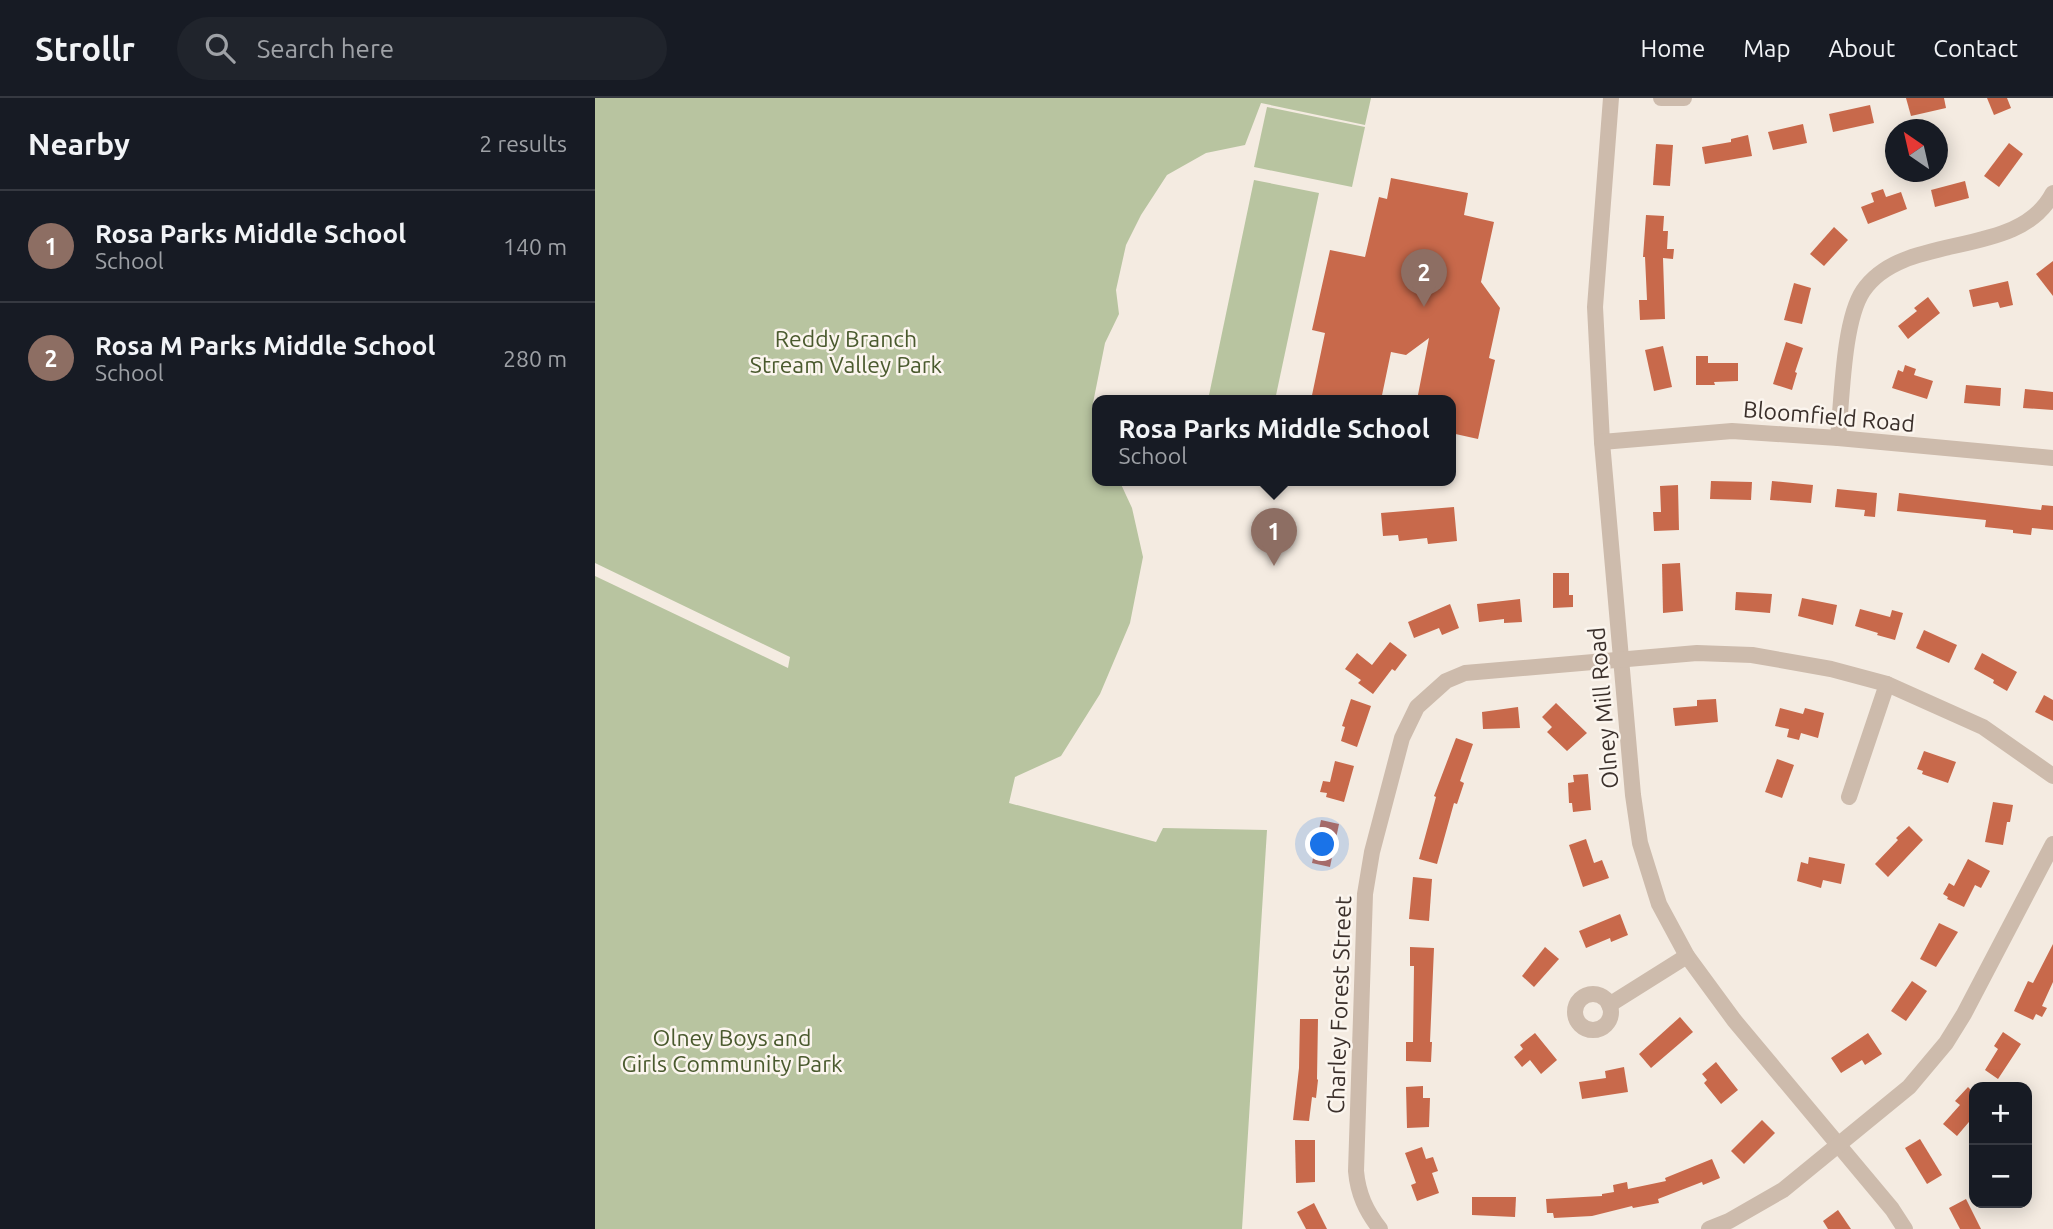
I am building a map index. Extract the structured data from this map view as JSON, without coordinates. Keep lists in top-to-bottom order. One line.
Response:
{"streets":{"street":["Bloomfield Road","Olney Mill Road","Charley Forest Street"]},"crossings":[["Bloomfield Road","Olney Mill Road"],["Olney Mill Road","Charley Forest Street"]],"parks":["Reddy Branch Stream Valley Park","Olney Boys and Girls Community Park"],"north":"top left","page":{"header":"Strollr","search":"Search here","nav":["Home","Map","About","Contact"],"heading":["Nearby","2 results"],"list":[{"mark":"1","name":"Rosa Parks Middle School","note":"School","value":"140 m"},{"mark":"2","name":"Rosa M Parks Middle School","note":"School","value":"280 m"}],"pins":["2","1"],"popup":["Rosa Parks Middle School","School"],"map_buttons":["+","−"]}}
